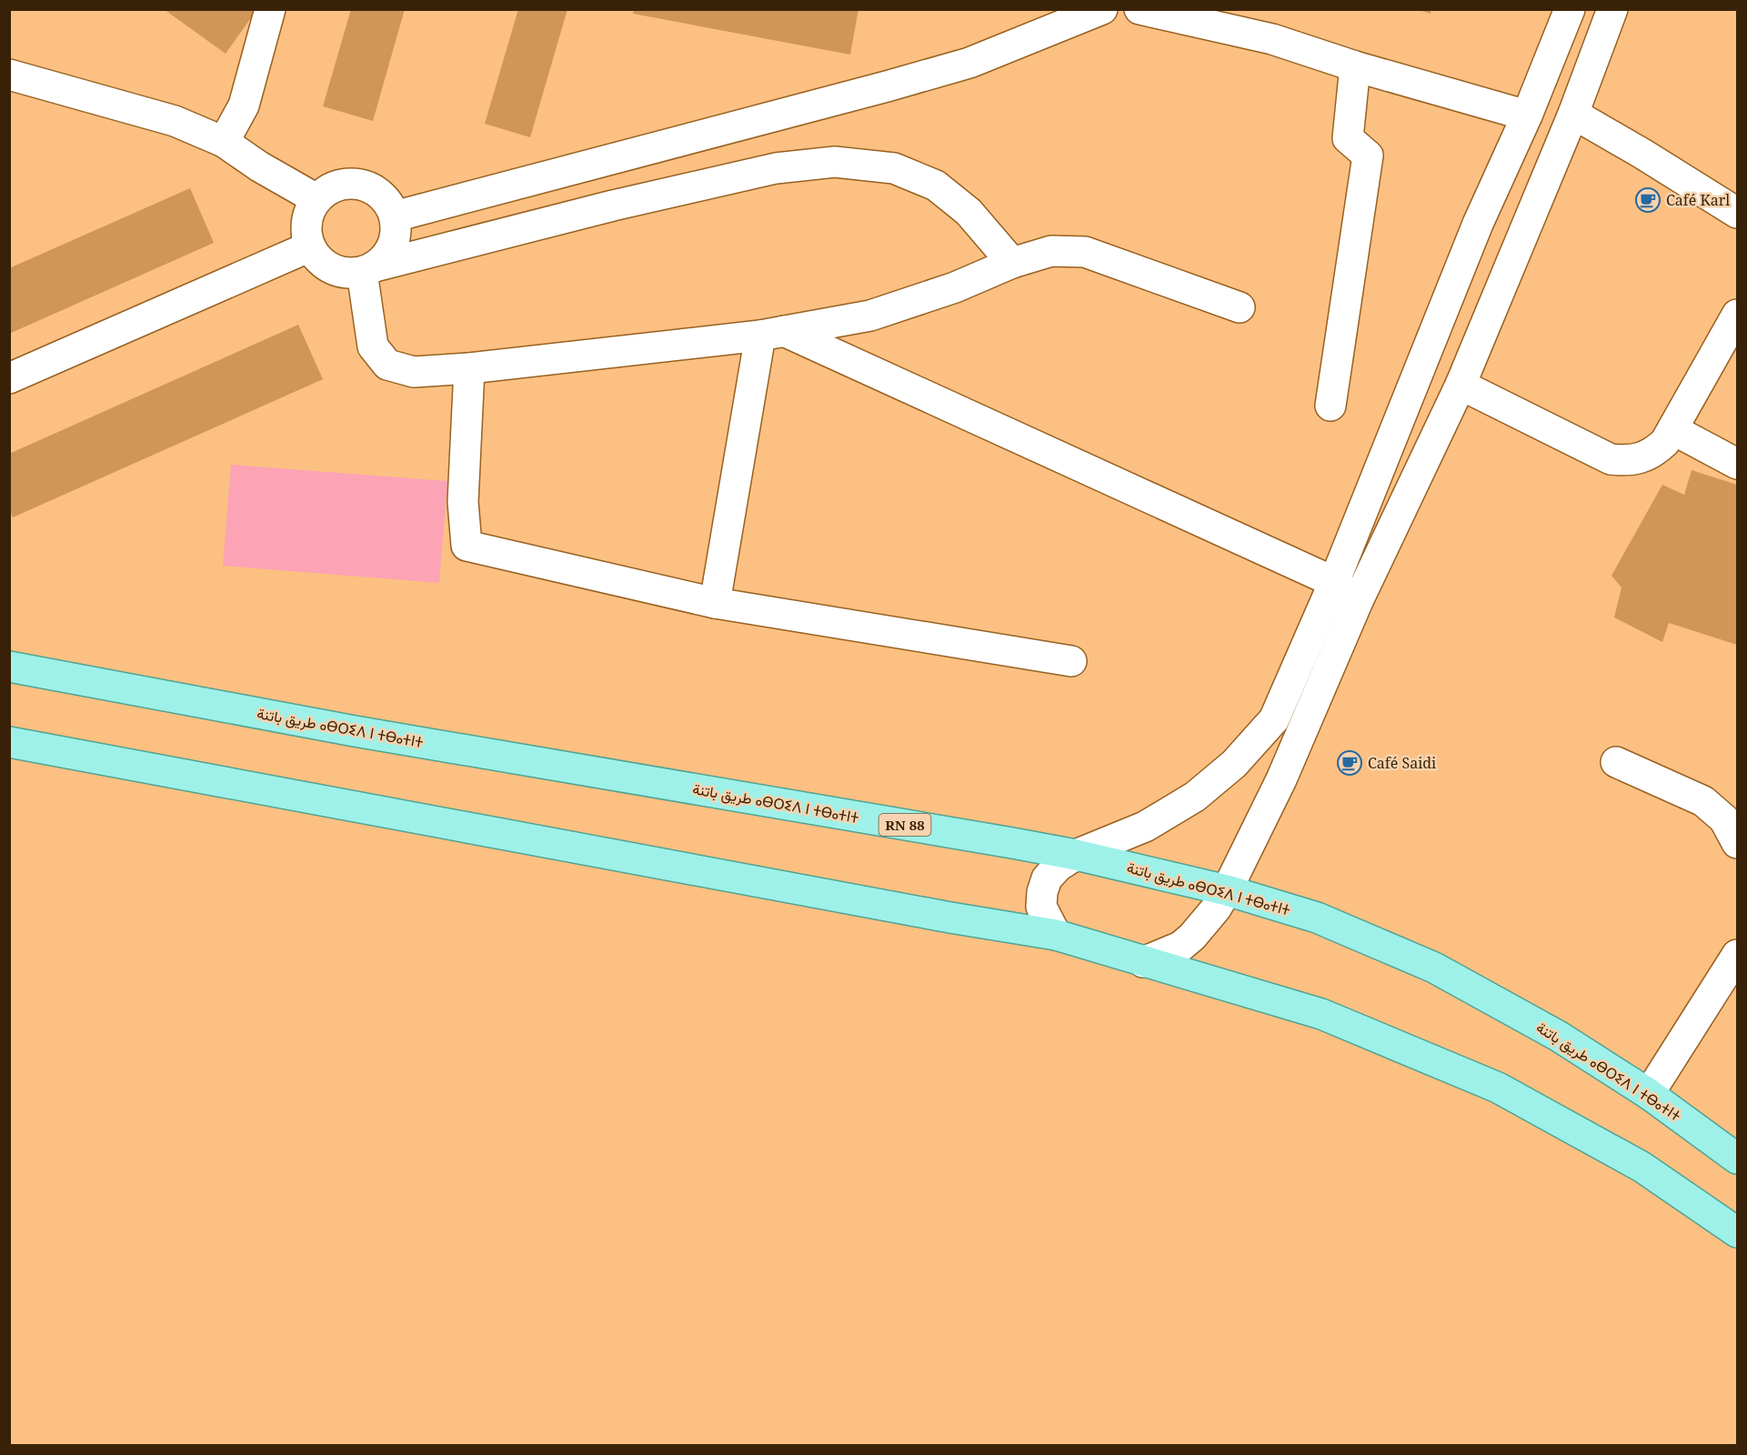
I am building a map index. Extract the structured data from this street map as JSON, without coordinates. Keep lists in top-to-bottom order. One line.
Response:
{"streets":{"main road":["طريق باتنة ⴰⴱⵔⵉⴷ ⵏ ⵜⴱⴰⵜⵏⵜ","RN 88"]},"places":{"cafe":["Café Karl","Café Saidi"]}}
